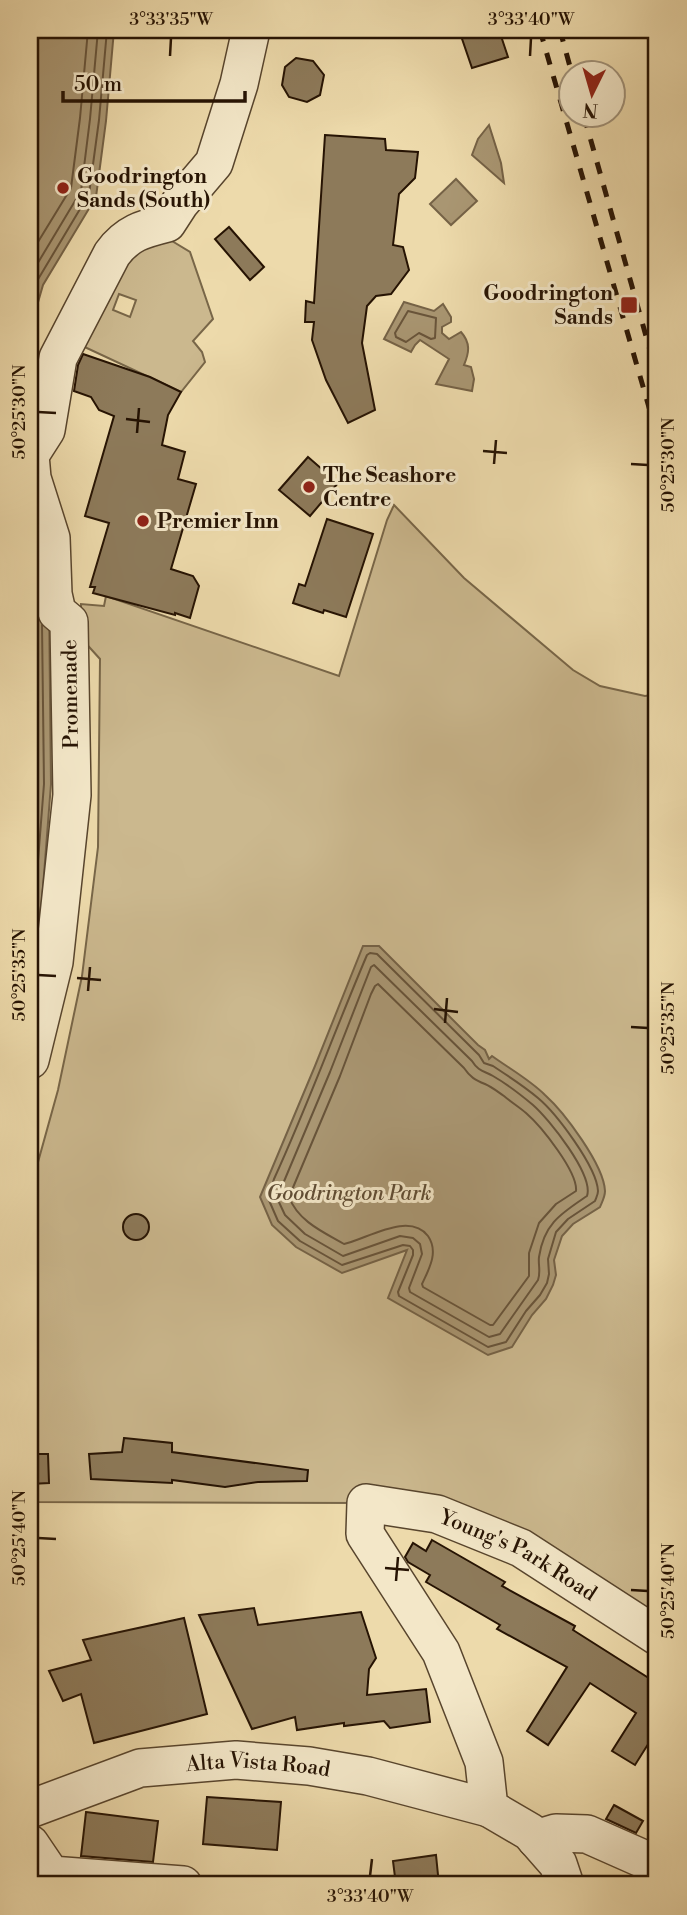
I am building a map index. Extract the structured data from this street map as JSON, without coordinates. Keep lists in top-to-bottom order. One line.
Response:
{"streets":{"street":["Promenade","Young's Park Road","Alta Vista Road"]},"crossings":[["Young's Park Road","Alta Vista Road"]],"parks":["Goodrington Park"],"places":{"other":["Goodrington Sands (South)","The Seashore Centre","Premier Inn"],"transit":["Goodrington Sands"]},"scale_bar":"50 m","north":"bottom","coordinates":["3°33'35\"W","3°33'40\"W","50°25'30\"N","50°25'35\"N","50°25'40\"N"]}
